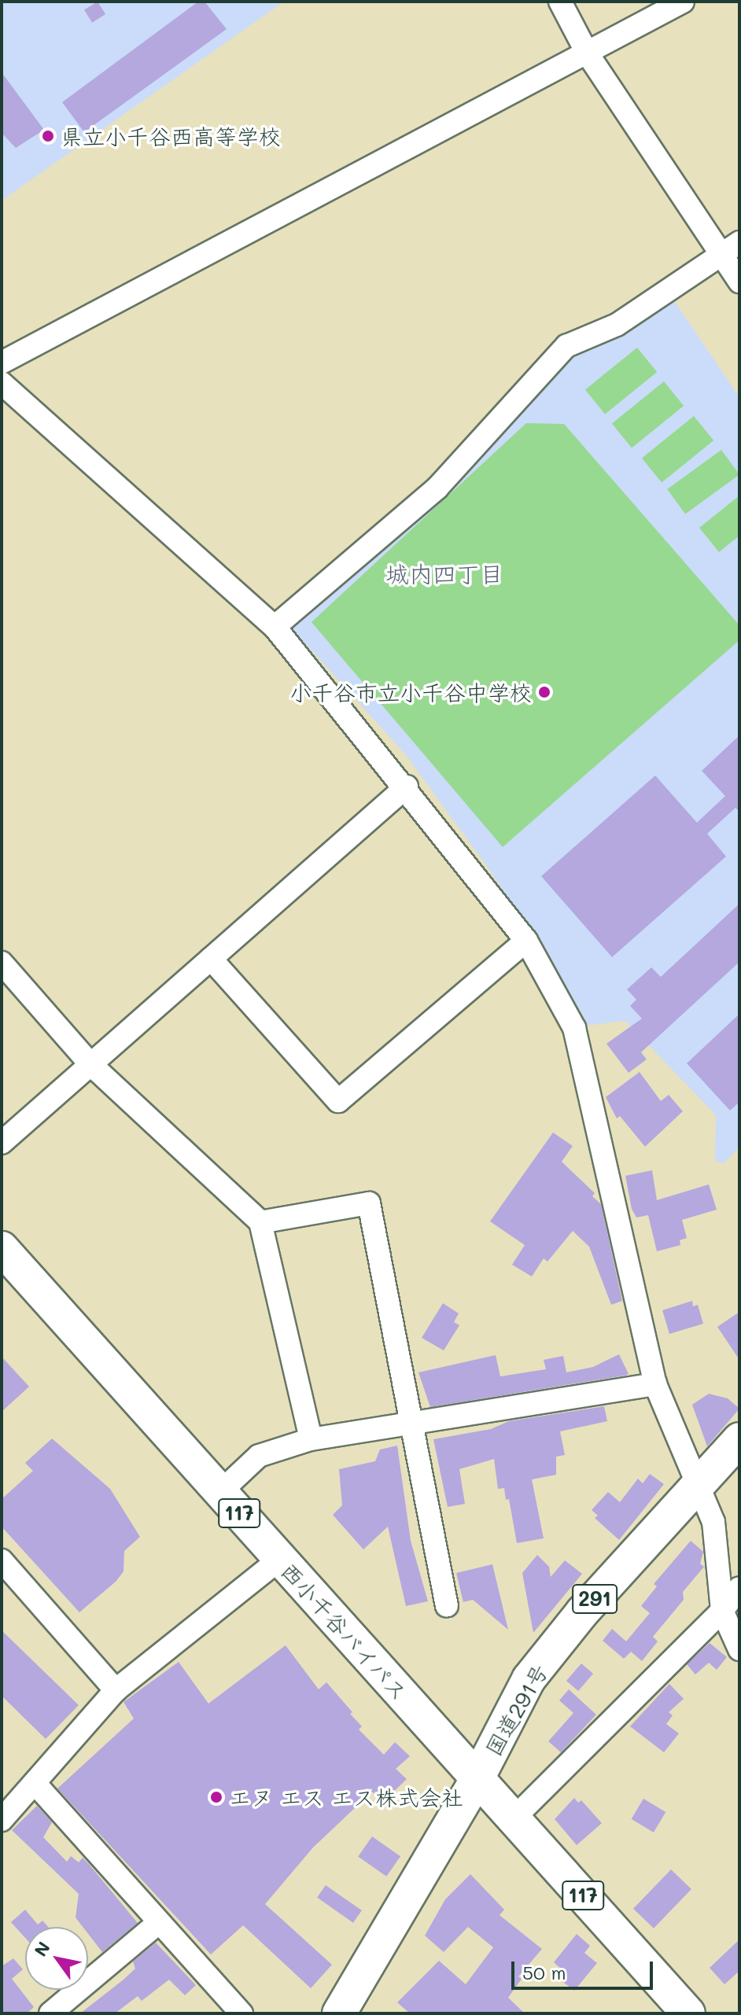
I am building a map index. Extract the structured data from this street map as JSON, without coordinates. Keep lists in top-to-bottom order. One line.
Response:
{"streets":{"highway":["117","291","西小千谷バイパス","国道291号"]},"crossings":[["西小千谷バイパス","国道291号"]],"districts":["城内四丁目"],"places":["県立小千谷西高等学校","小千谷市立小千谷中学校","エヌ エス エス株式会社"],"scale_bar":"50 m","north":"top left"}
